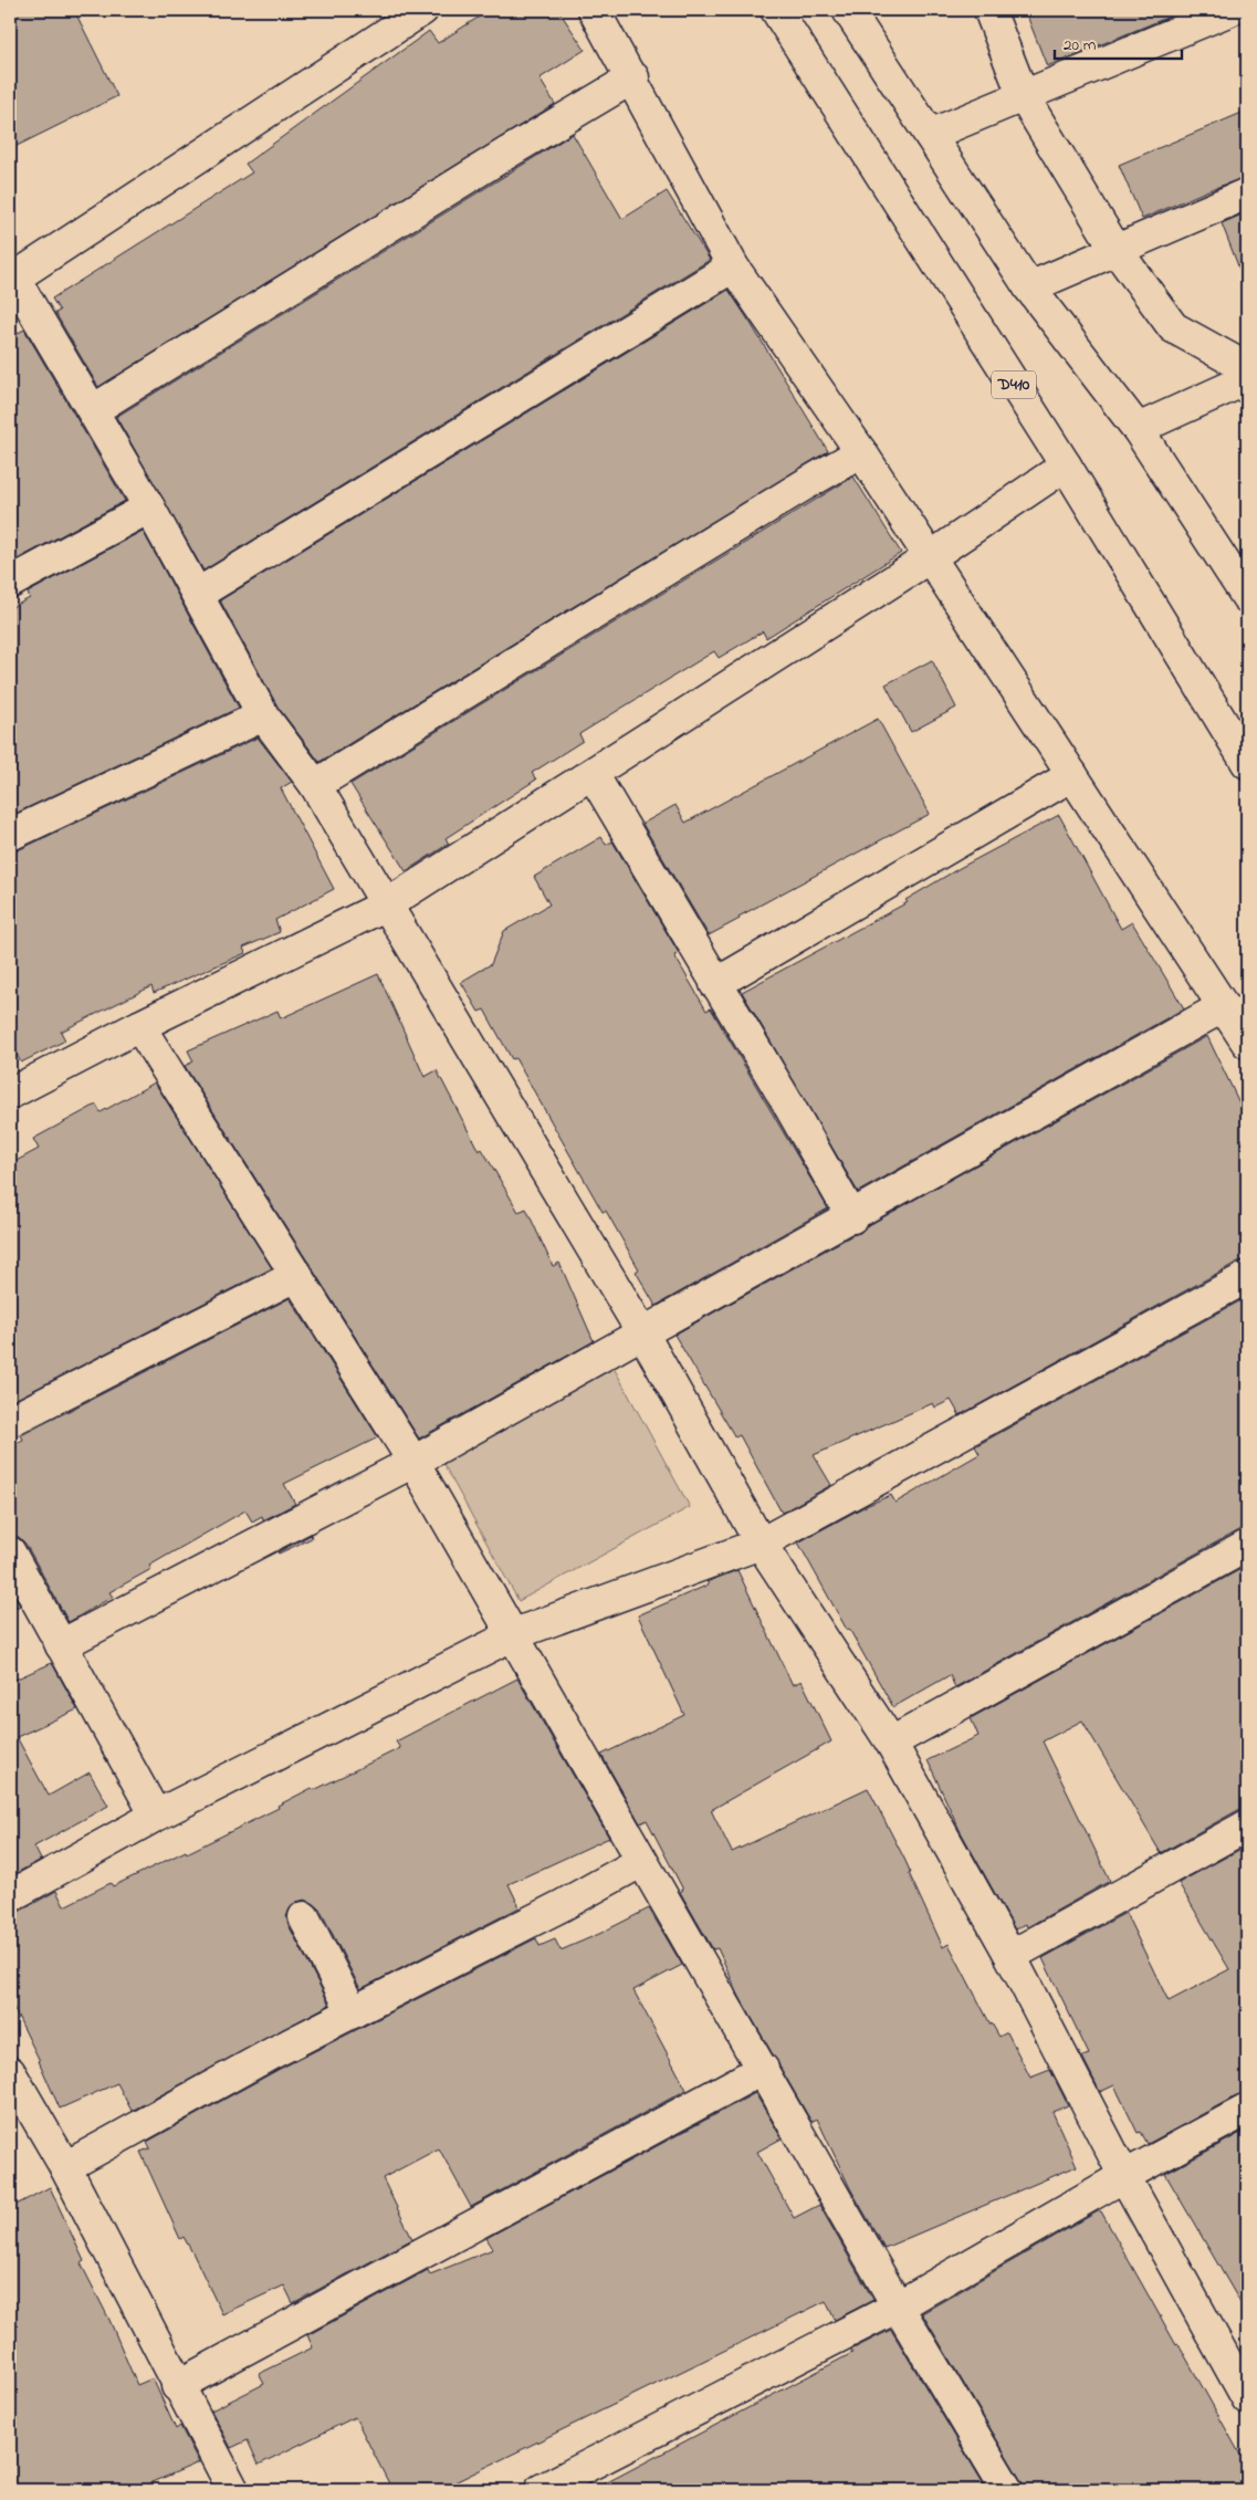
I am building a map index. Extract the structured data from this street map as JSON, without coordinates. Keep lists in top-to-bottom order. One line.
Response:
{"streets":{"main road":["D410"]},"scale_bar":"20 m"}
